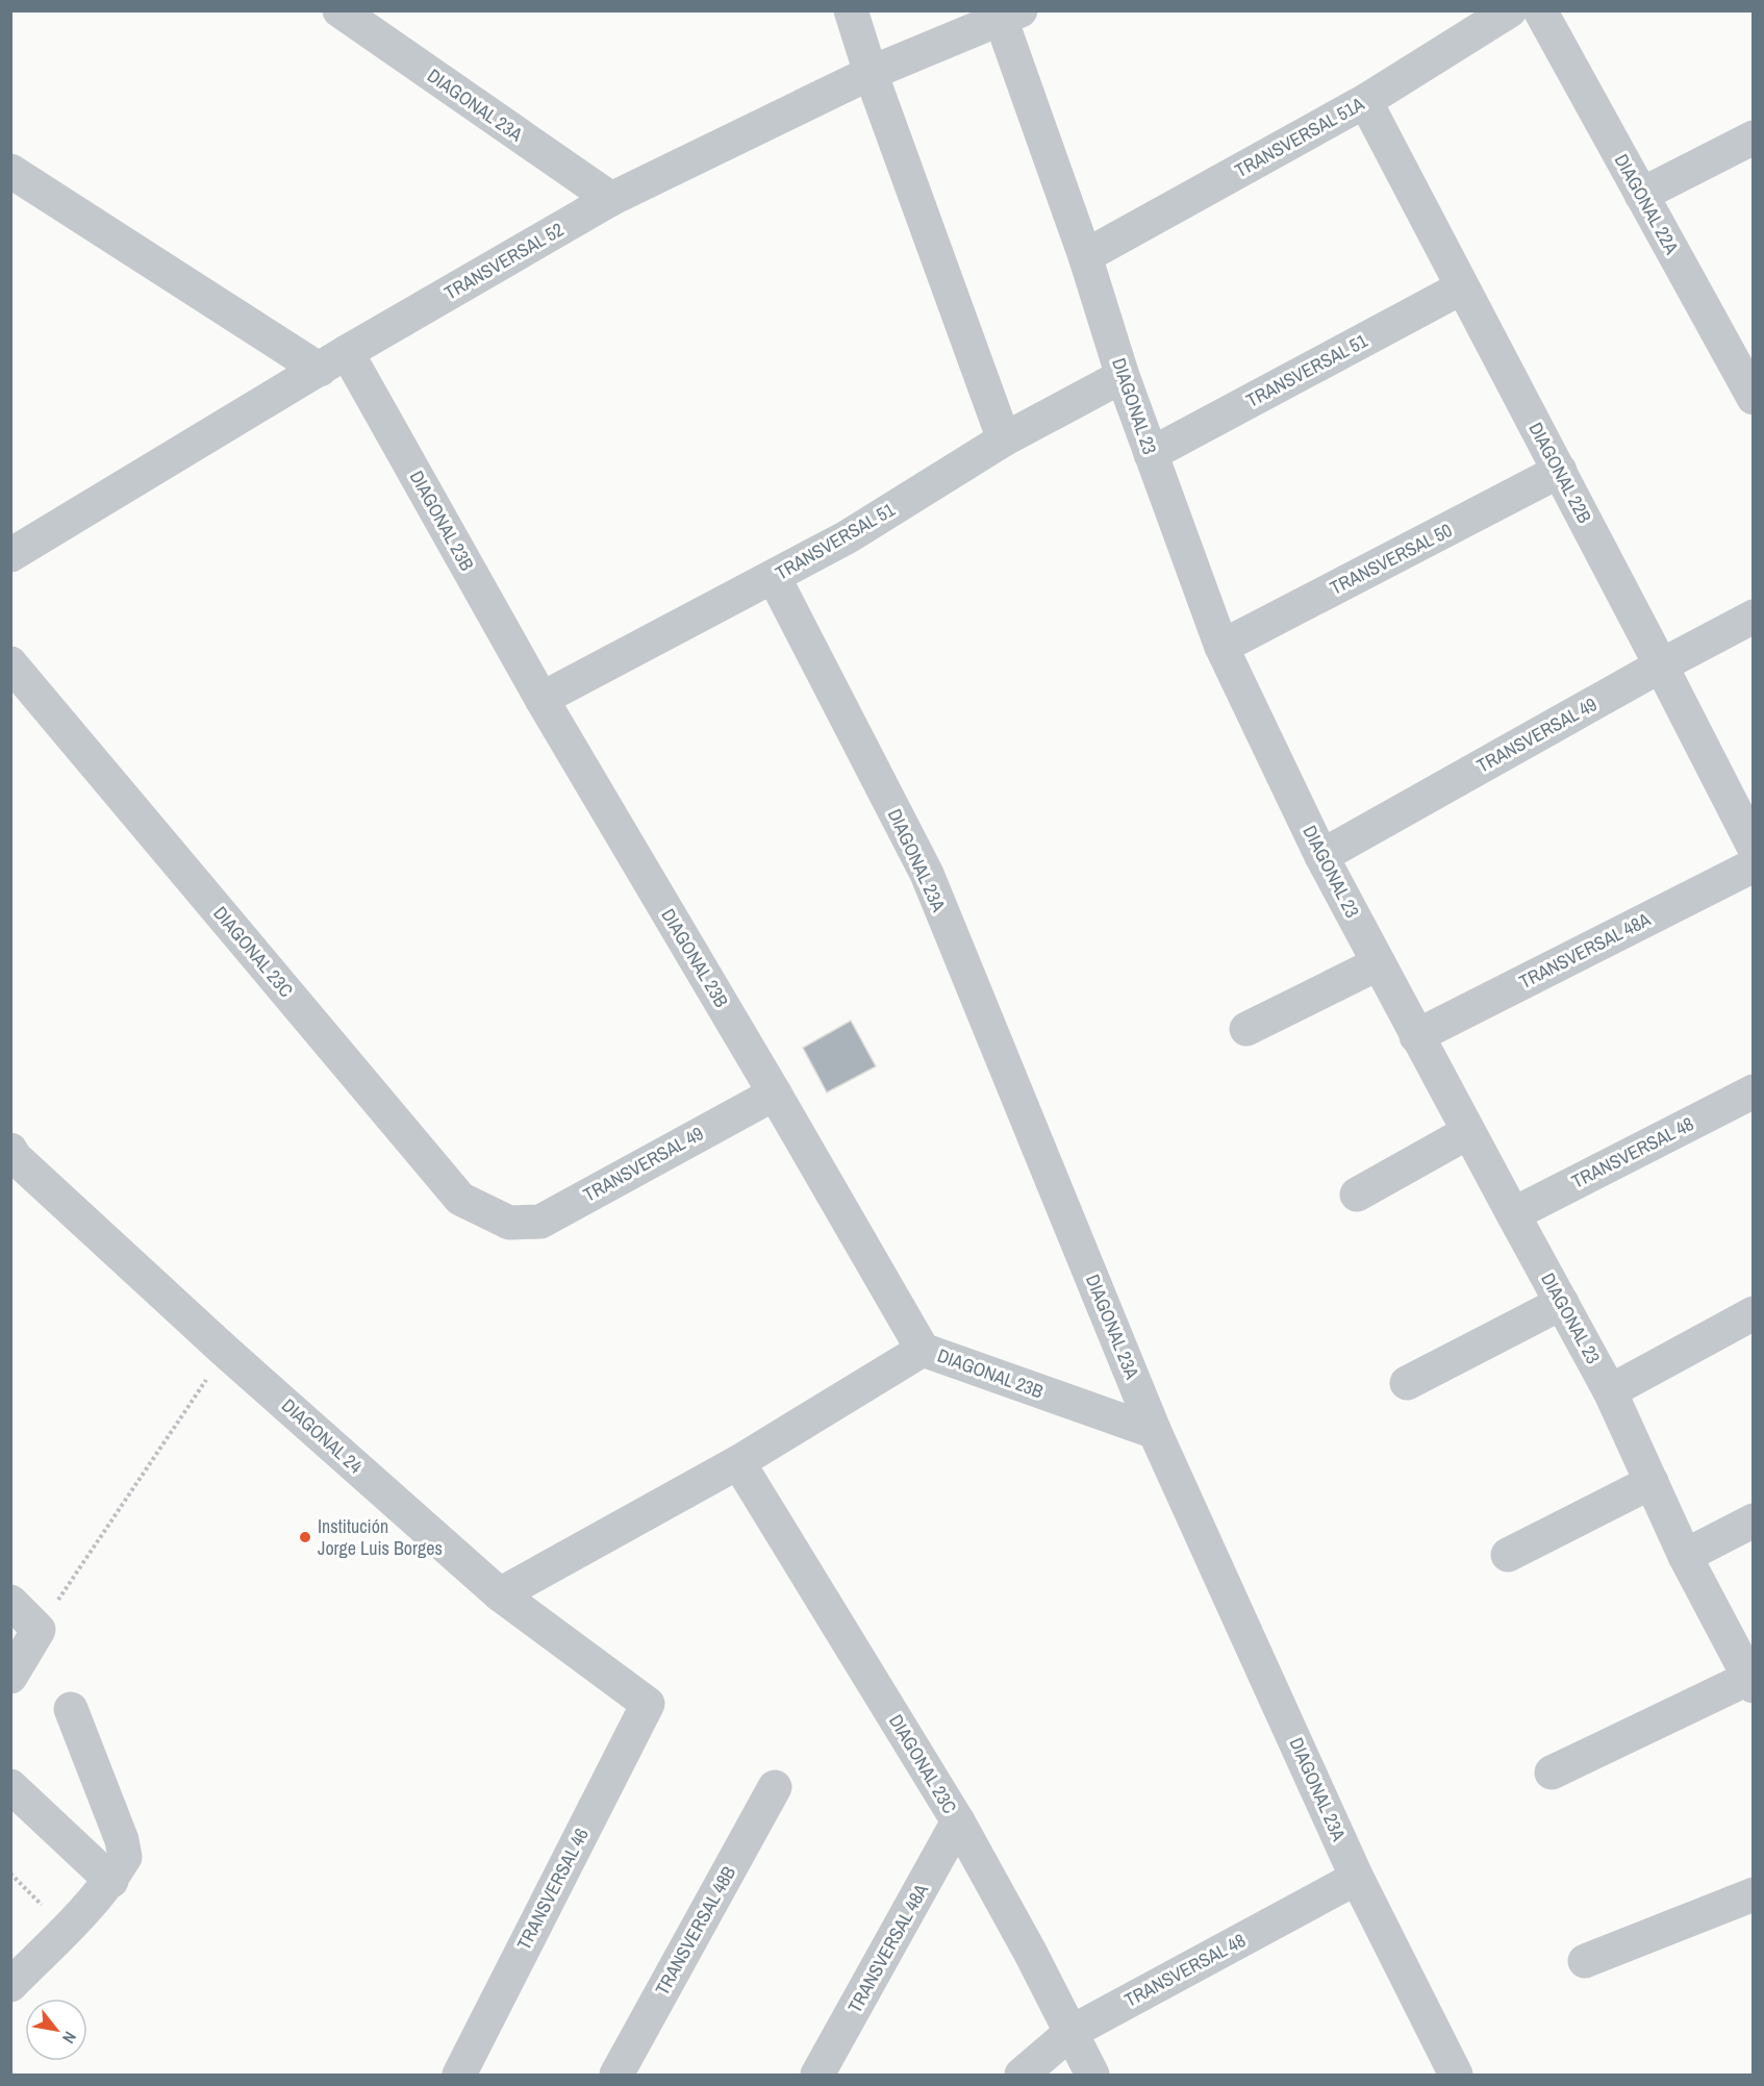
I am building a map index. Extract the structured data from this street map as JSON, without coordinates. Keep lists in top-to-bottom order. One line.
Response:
{"streets":{"street":["DIAGONAL 23A","TRANSVERSAL 51A","DIAGONAL 22A","TRANSVERSAL 52","TRANSVERSAL 51","DIAGONAL 23","DIAGONAL 22B","DIAGONAL 23B","TRANSVERSAL 50","TRANSVERSAL 49","TRANSVERSAL 48A","DIAGONAL 23C","TRANSVERSAL 48","DIAGONAL 24","TRANSVERSAL 46","TRANSVERSAL 48B"]},"crossings":[["DIAGONAL 23A","TRANSVERSAL 52"],["DIAGONAL 23A","TRANSVERSAL 51"],["DIAGONAL 23A","DIAGONAL 23B"],["DIAGONAL 23A","TRANSVERSAL 48"],["TRANSVERSAL 51A","DIAGONAL 23"],["TRANSVERSAL 51A","DIAGONAL 22B"],["TRANSVERSAL 52","DIAGONAL 23"],["TRANSVERSAL 52","DIAGONAL 23B"],["TRANSVERSAL 51","DIAGONAL 23"],["TRANSVERSAL 51","DIAGONAL 22B"],["TRANSVERSAL 51","DIAGONAL 23B"],["DIAGONAL 23","TRANSVERSAL 50"],["DIAGONAL 23","TRANSVERSAL 49"],["DIAGONAL 23","TRANSVERSAL 48A"],["DIAGONAL 23","TRANSVERSAL 48"],["DIAGONAL 22B","TRANSVERSAL 50"],["DIAGONAL 22B","TRANSVERSAL 49"],["DIAGONAL 23B","TRANSVERSAL 49"],["TRANSVERSAL 49","DIAGONAL 23C"],["TRANSVERSAL 48A","DIAGONAL 23C"],["DIAGONAL 23C","TRANSVERSAL 48"],["DIAGONAL 24","TRANSVERSAL 46"]],"places":["Institución Jorge Luis Borges"],"north":"bottom right"}
